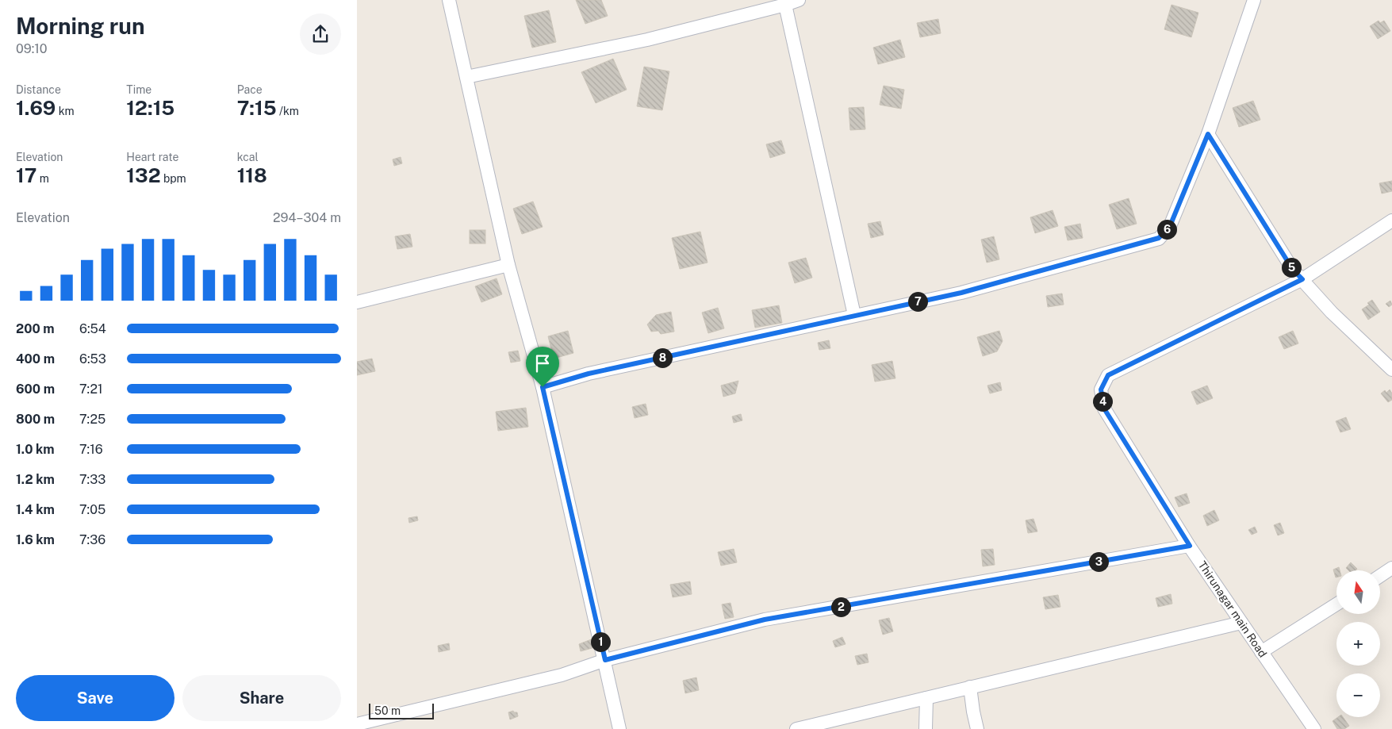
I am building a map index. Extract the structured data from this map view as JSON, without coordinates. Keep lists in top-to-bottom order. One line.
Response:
{"streets":{"street":["Thirunagar main Road"]},"scale_bar":"50 m","north":"top","page":{"heading":["Morning run","09:10"],"stats":[["Distance","1.69 km"],["Time","12:15"],["Pace","7:15 /km"],["Elevation","17 m"],["Heart rate","132 bpm"],["kcal","118"]],"chart":["Elevation","294–304 m"],"pins":["6","5","7","8","4","3","2","1"],"list":[{"name":"200 m","note":"6:54"},{"name":"400 m","note":"6:53"},{"name":"600 m","note":"7:21"},{"name":"800 m","note":"7:25"},{"name":"1.0 km","note":"7:16"},{"name":"1.2 km","note":"7:33"},{"name":"1.4 km","note":"7:05"},{"name":"1.6 km","note":"7:36"}],"map_buttons":["+","−"],"buttons":["Save","Share"],"scale":"50 m"}}
